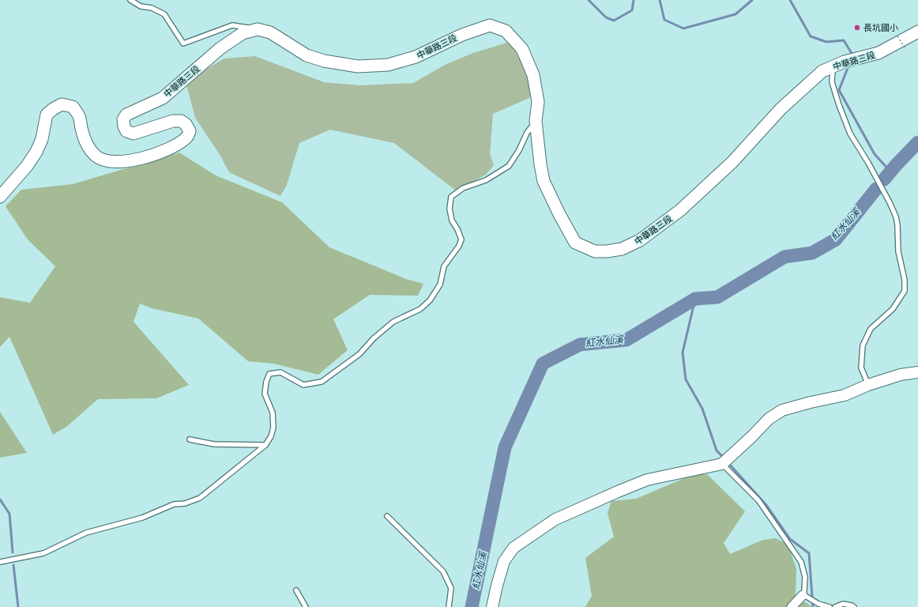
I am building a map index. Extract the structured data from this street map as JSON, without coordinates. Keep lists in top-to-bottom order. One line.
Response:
{"streets":{"main road":["中華路三段"]},"water":["紅水仙溪"],"places":["長坑國小"]}
